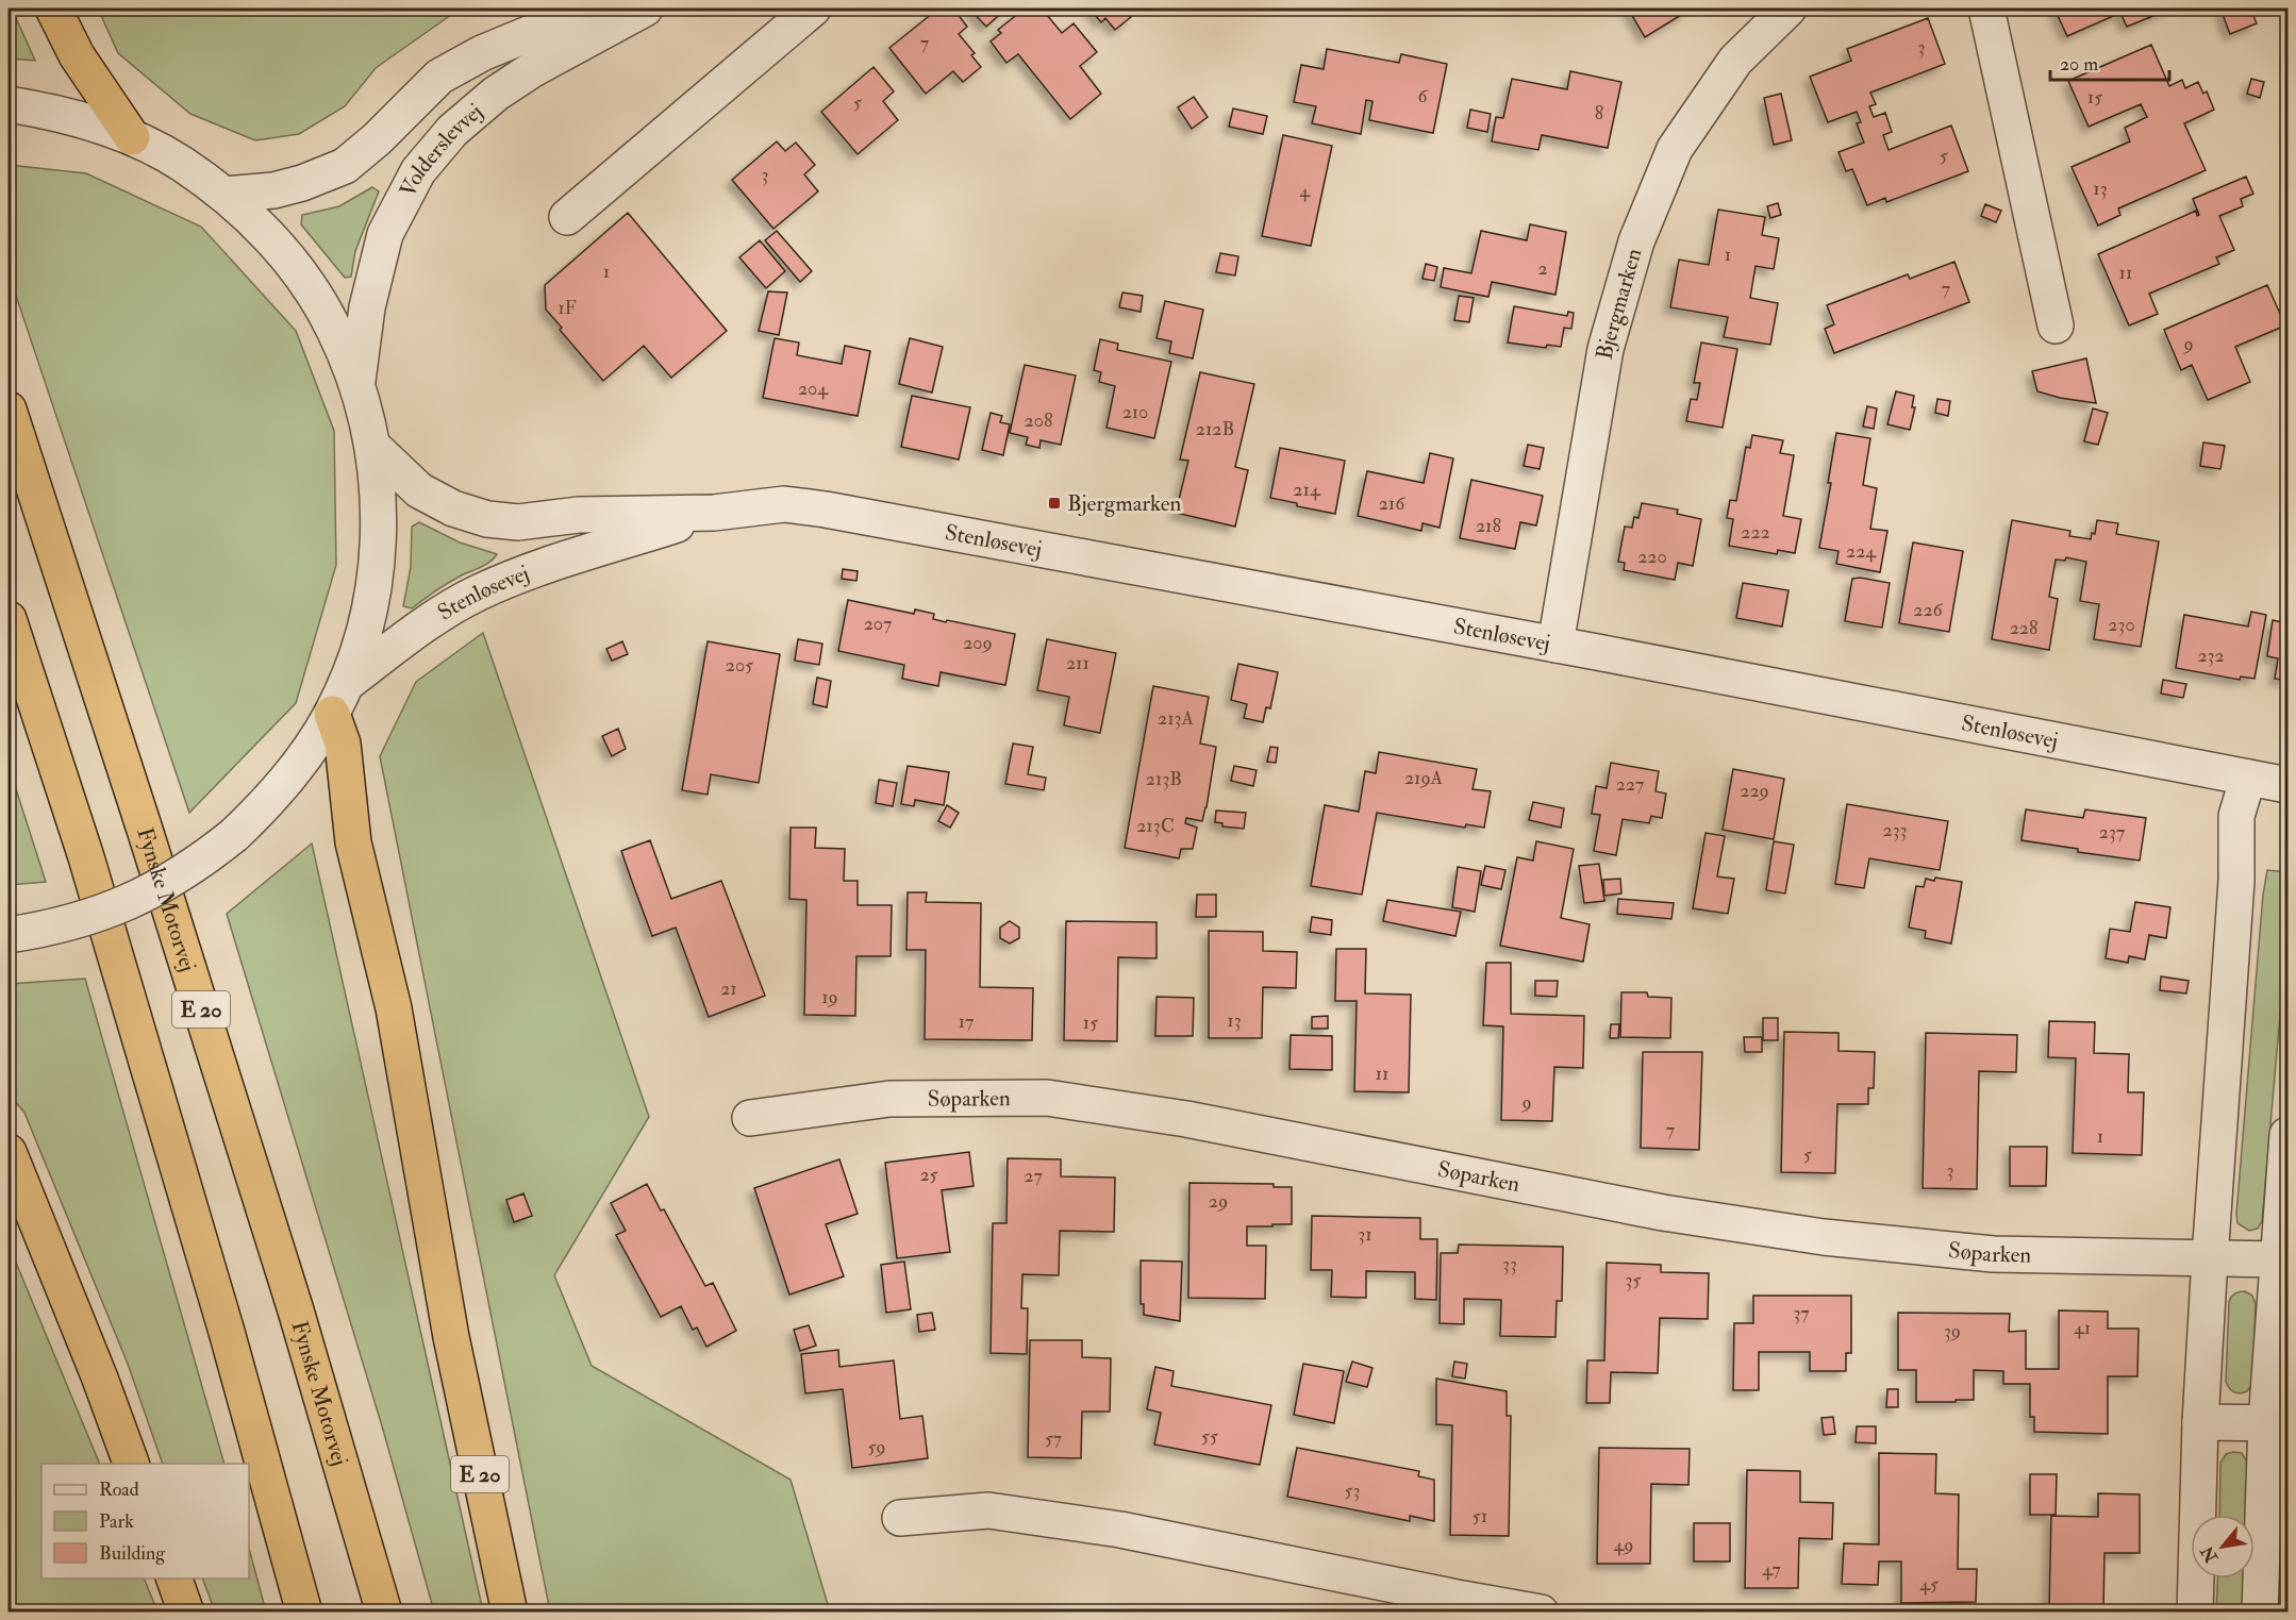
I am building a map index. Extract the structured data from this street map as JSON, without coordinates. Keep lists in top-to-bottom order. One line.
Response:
{"streets":{"highway":["Fynske Motorvej","E 20"],"street":["Volderslevvej","Bjergmarken","Stenløsevej","Søparken"]},"crossings":[["Bjergmarken","Stenløsevej"],["Stenløsevej","E 20"]],"places":{"transit":["Bjergmarken"]},"house_numbers":["7","3","6","15","5","8","5","3","13","4","1","2","1","11","7","1F","9","204","210","208","212B","214","216","218","222","224","220","226","207","230","228","209","232","211","205","213A","219A","213B","227","229","213C","233","237","21","19","13","17","15","11","9","7","1","5","3","25","27","29","31","33","35","37","41","39","55","57","59","53","51","49","47","45"],"legend":["Road","Park","Building"],"scale_bar":"20 m","north":"bottom left"}
